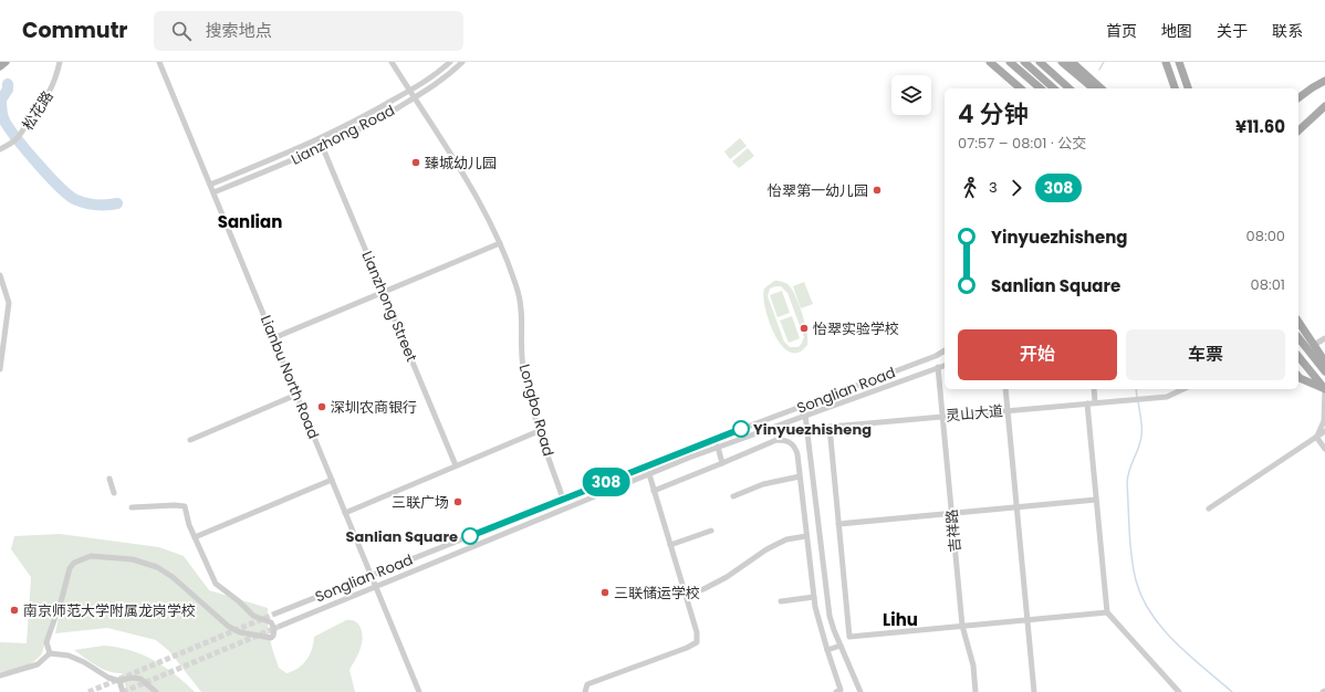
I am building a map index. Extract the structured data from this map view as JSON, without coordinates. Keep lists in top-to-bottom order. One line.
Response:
{"streets":{"street":["松花路","Lianzhong Road","Lianzhong Street","Lianbu North Road","Songlian Road","Longbo Road","灵山大道","吉祥路"]},"crossings":[["Lianzhong Road","Lianzhong Street"],["Lianzhong Road","Lianbu North Road"],["Lianzhong Road","Longbo Road"],["Lianbu North Road","Songlian Road"],["Songlian Road","Longbo Road"],["Songlian Road","吉祥路"],["灵山大道","吉祥路"]],"districts":["Sanlian","Lihu"],"places":["臻城幼儿园","怡翠第一幼儿园","怡翠实验学校","深圳农商银行","Yinyuezhisheng","三联广场","Sanlian Square","三联储运学校","南京师范大学附属龙岗学校"],"lines":["bus line 308"],"page":{"header":"Commutr","search":"搜索地点","nav":["首页","地图","关于","联系"],"on_map":"308","heading":["4 分钟","07:57 – 08:01 · 公交","¥11.60"],"legs":["3","308"],"list":[{"name":"Yinyuezhisheng","value":"08:00"},{"name":"Sanlian Square","value":"08:01"}],"buttons":["开始","车票"]}}
